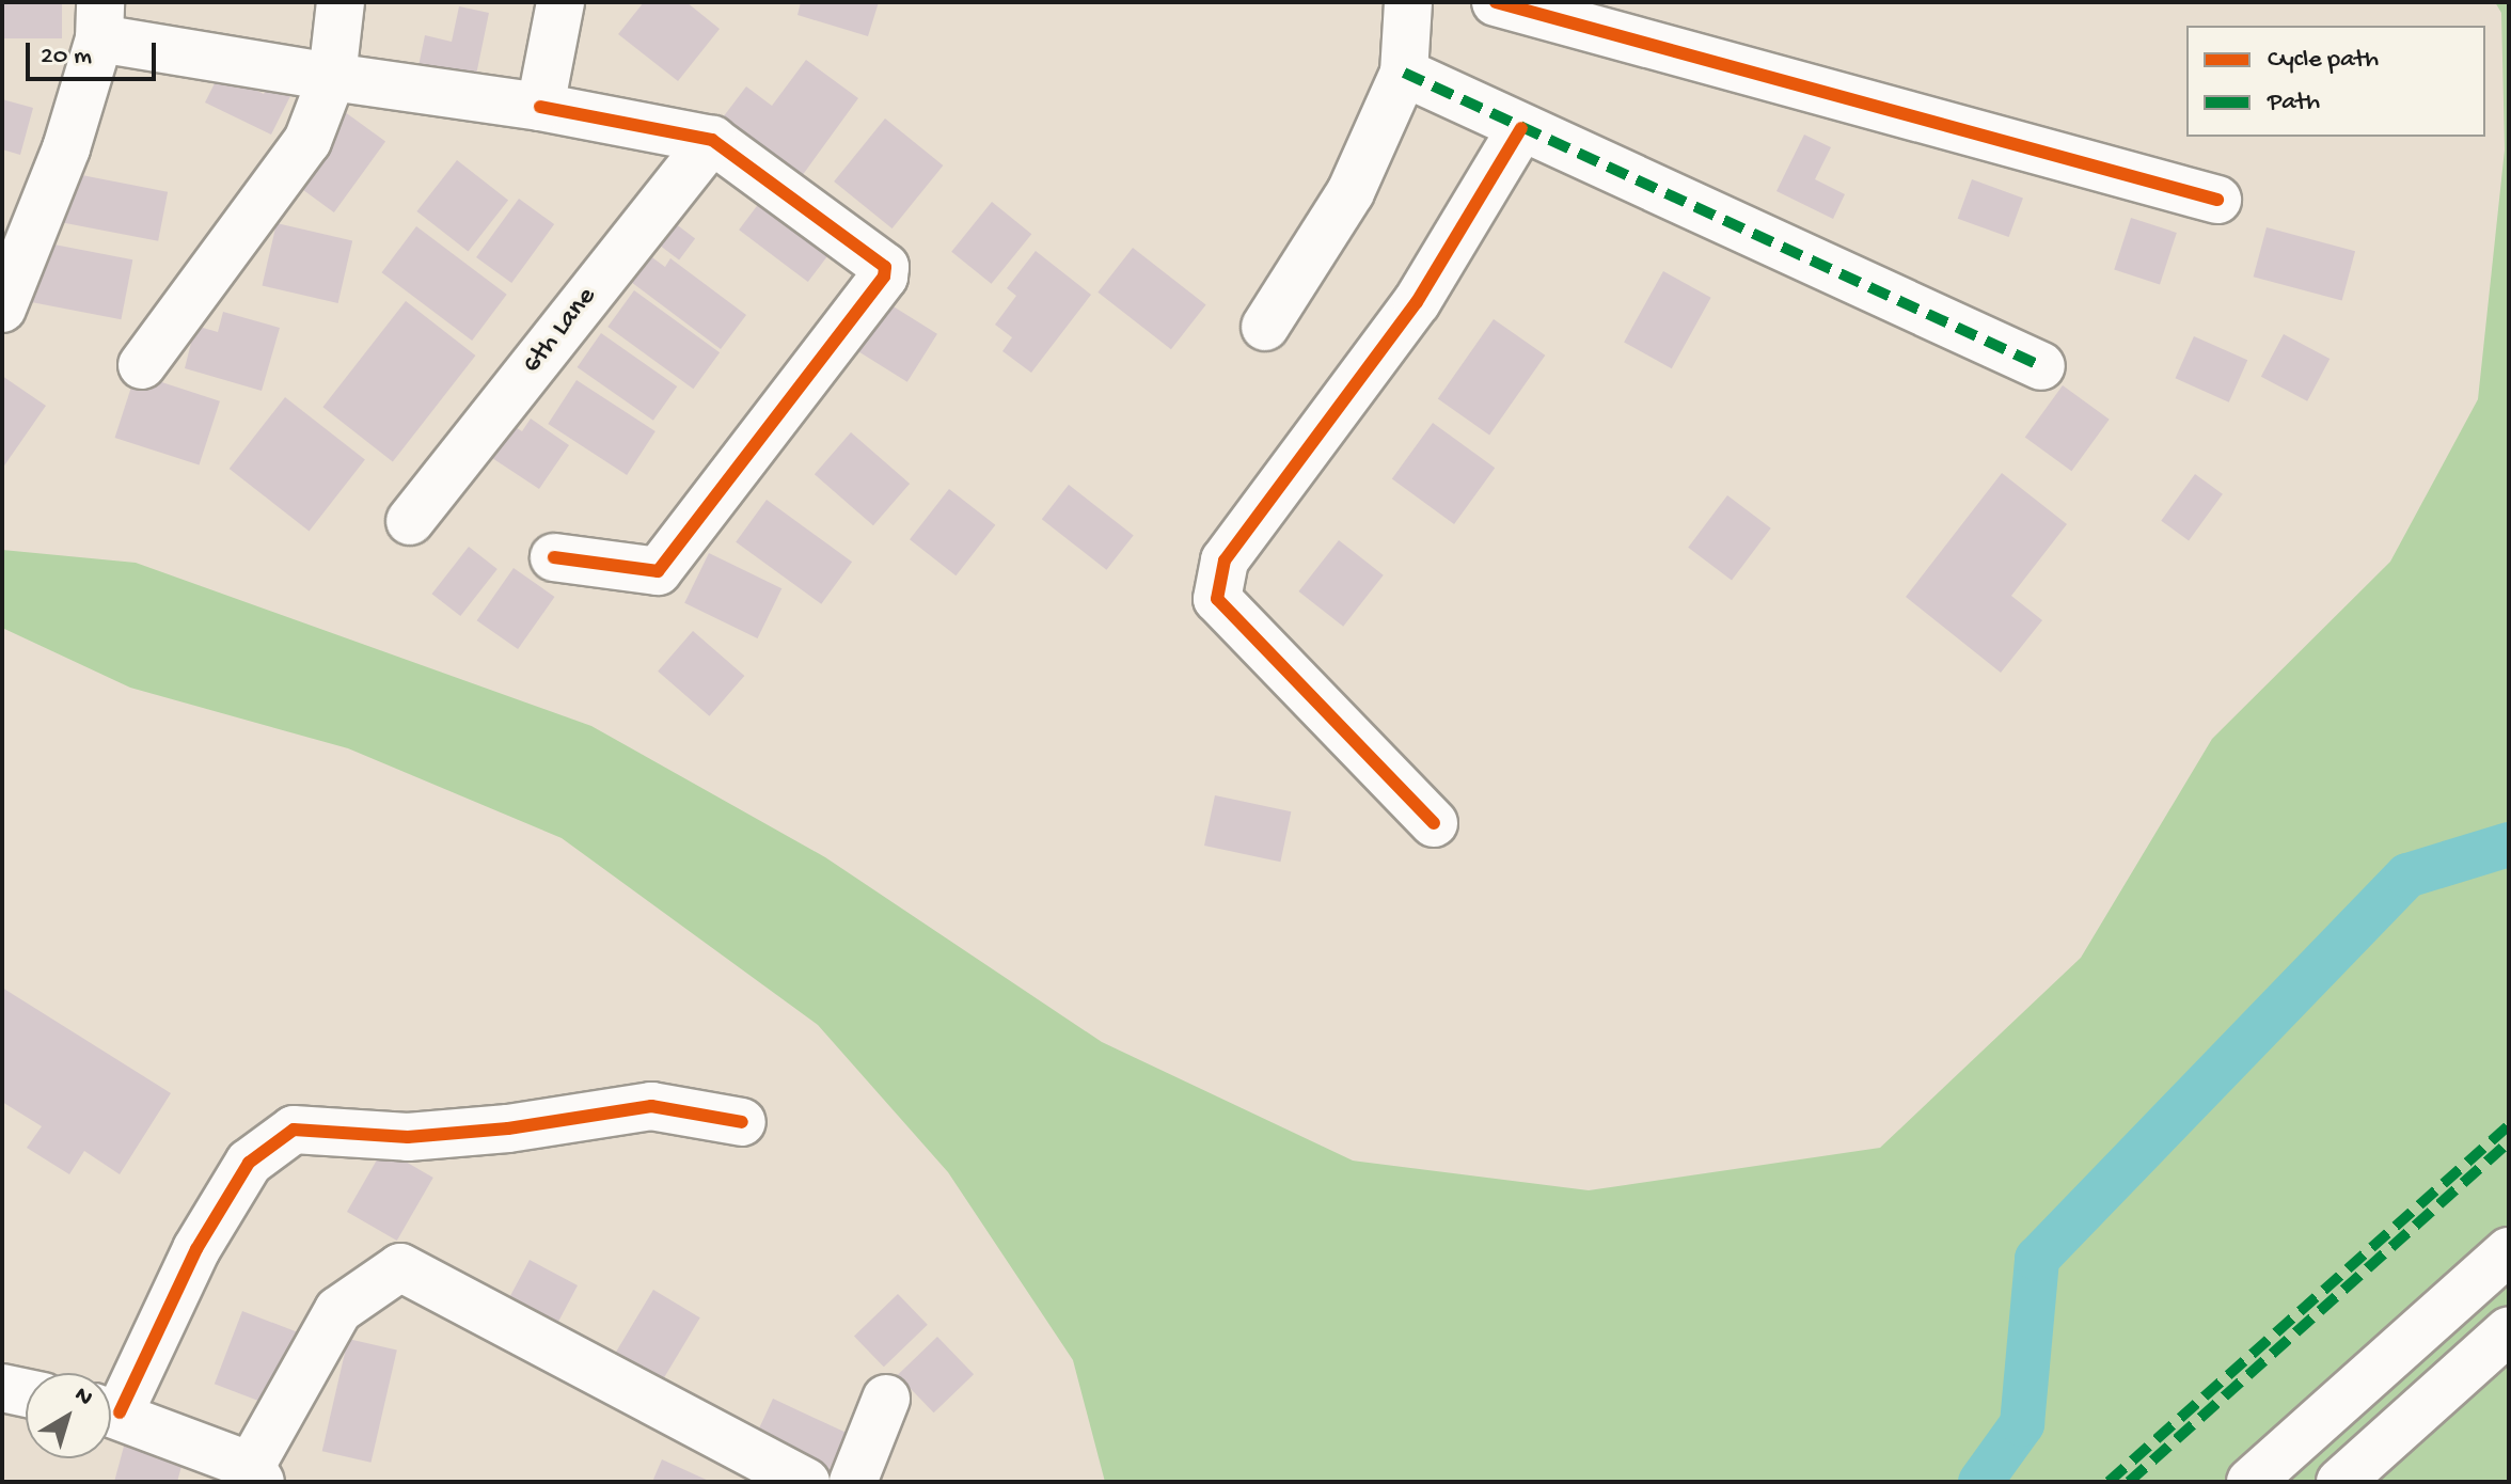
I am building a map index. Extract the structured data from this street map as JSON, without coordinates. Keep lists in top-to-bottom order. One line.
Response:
{"streets":{"main road":["6th Lane"]},"legend":["Cycle path","Path"],"scale_bar":"20 m","north":"top right"}
